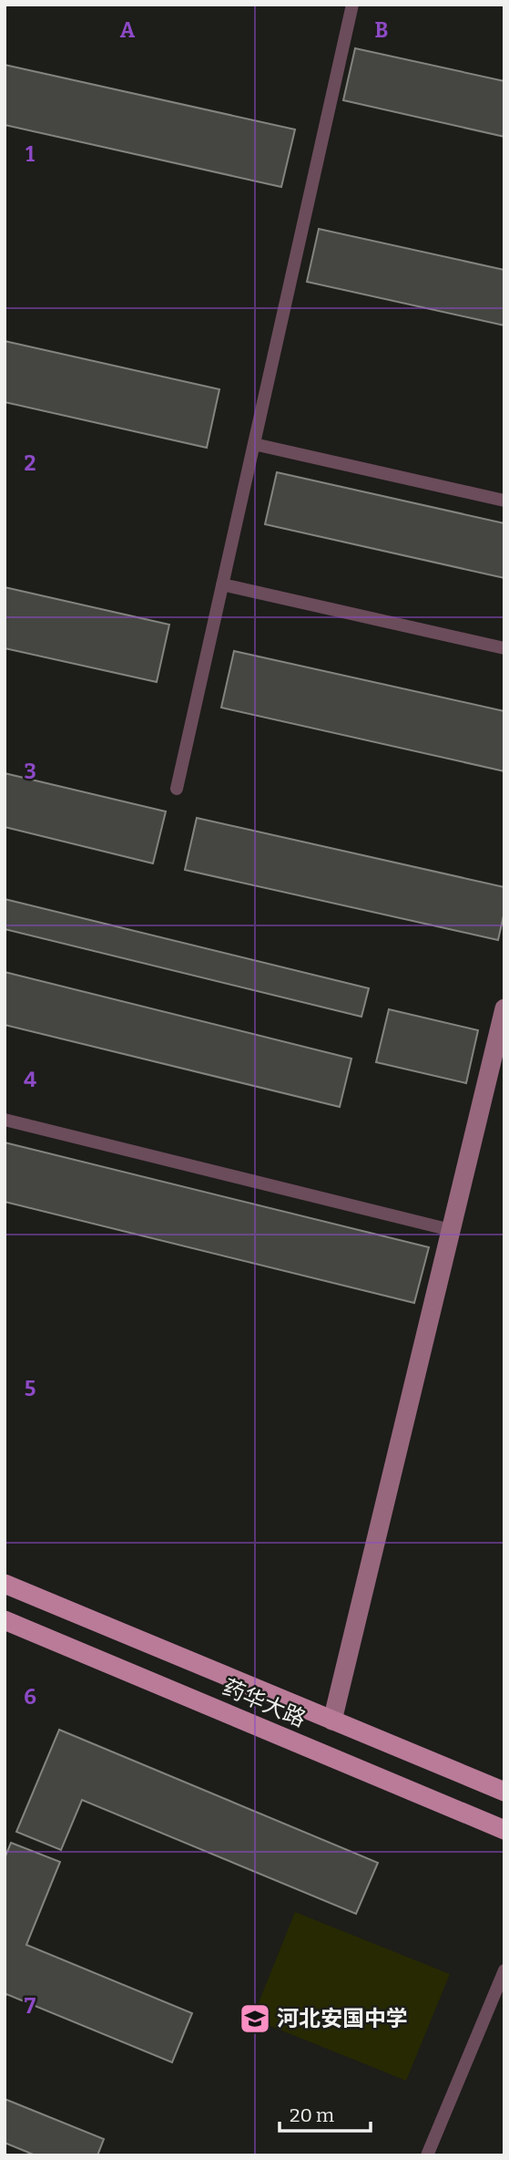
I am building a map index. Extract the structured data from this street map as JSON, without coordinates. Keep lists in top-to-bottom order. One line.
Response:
{"streets":{"main road":["药华大路"]},"places":{"school or university":["河北安国中学"]},"scale_bar":"20 m","grid":{"columns":["A","B"],"rows":["1","2","3","4","5","6","7"]}}
